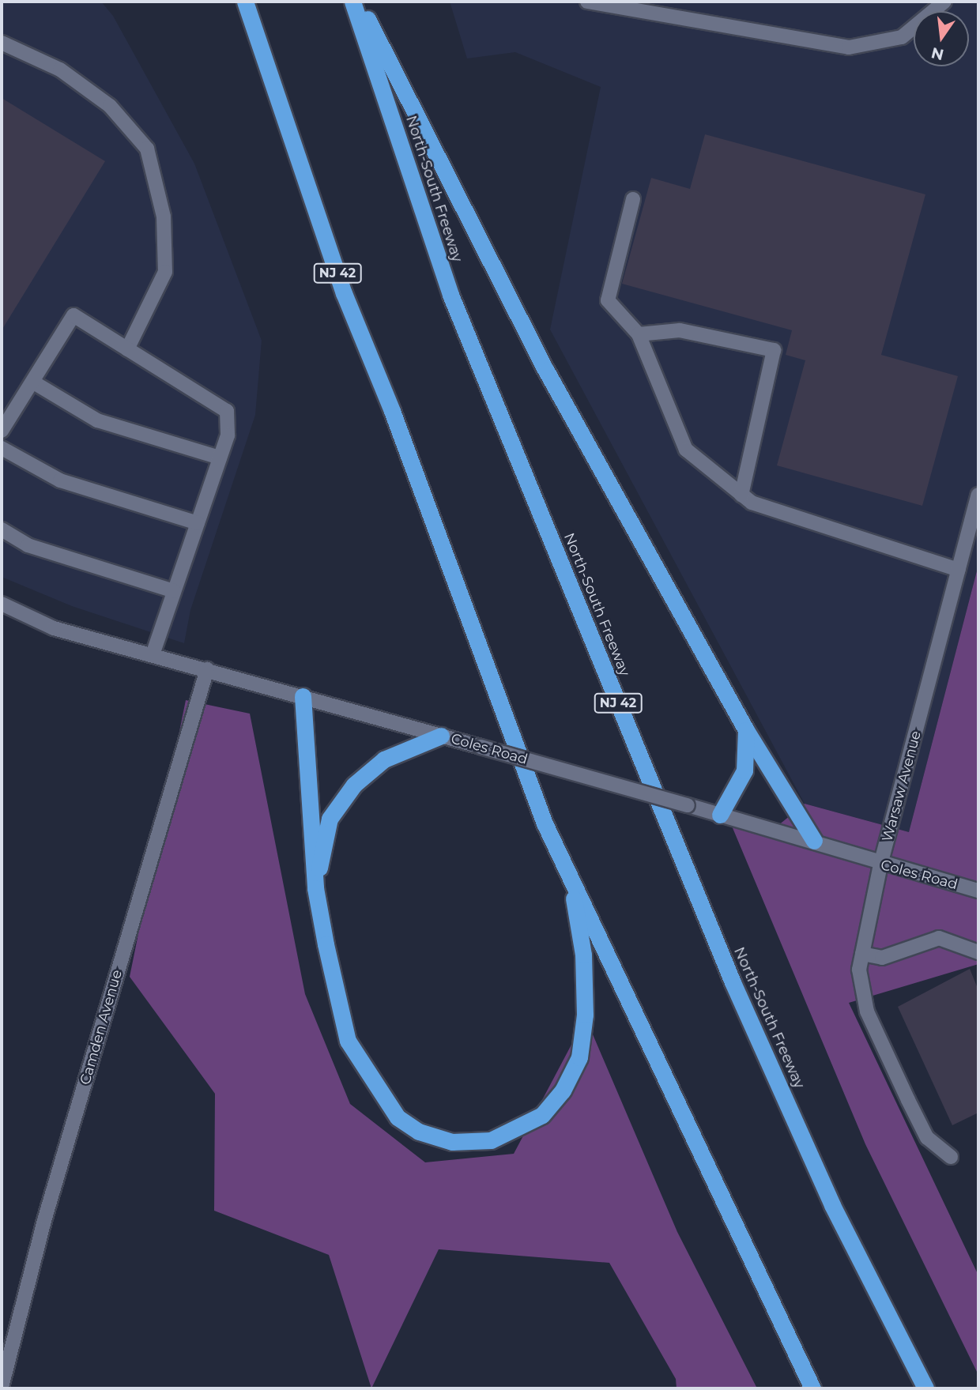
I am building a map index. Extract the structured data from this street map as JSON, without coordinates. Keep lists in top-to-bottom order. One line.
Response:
{"streets":{"highway":["North-South Freeway","NJ 42"],"street":["Coles Road","Warsaw Avenue","Camden Avenue"]},"crossings":[["Coles Road","Warsaw Avenue"],["Coles Road","Camden Avenue"]],"north":"bottom"}
